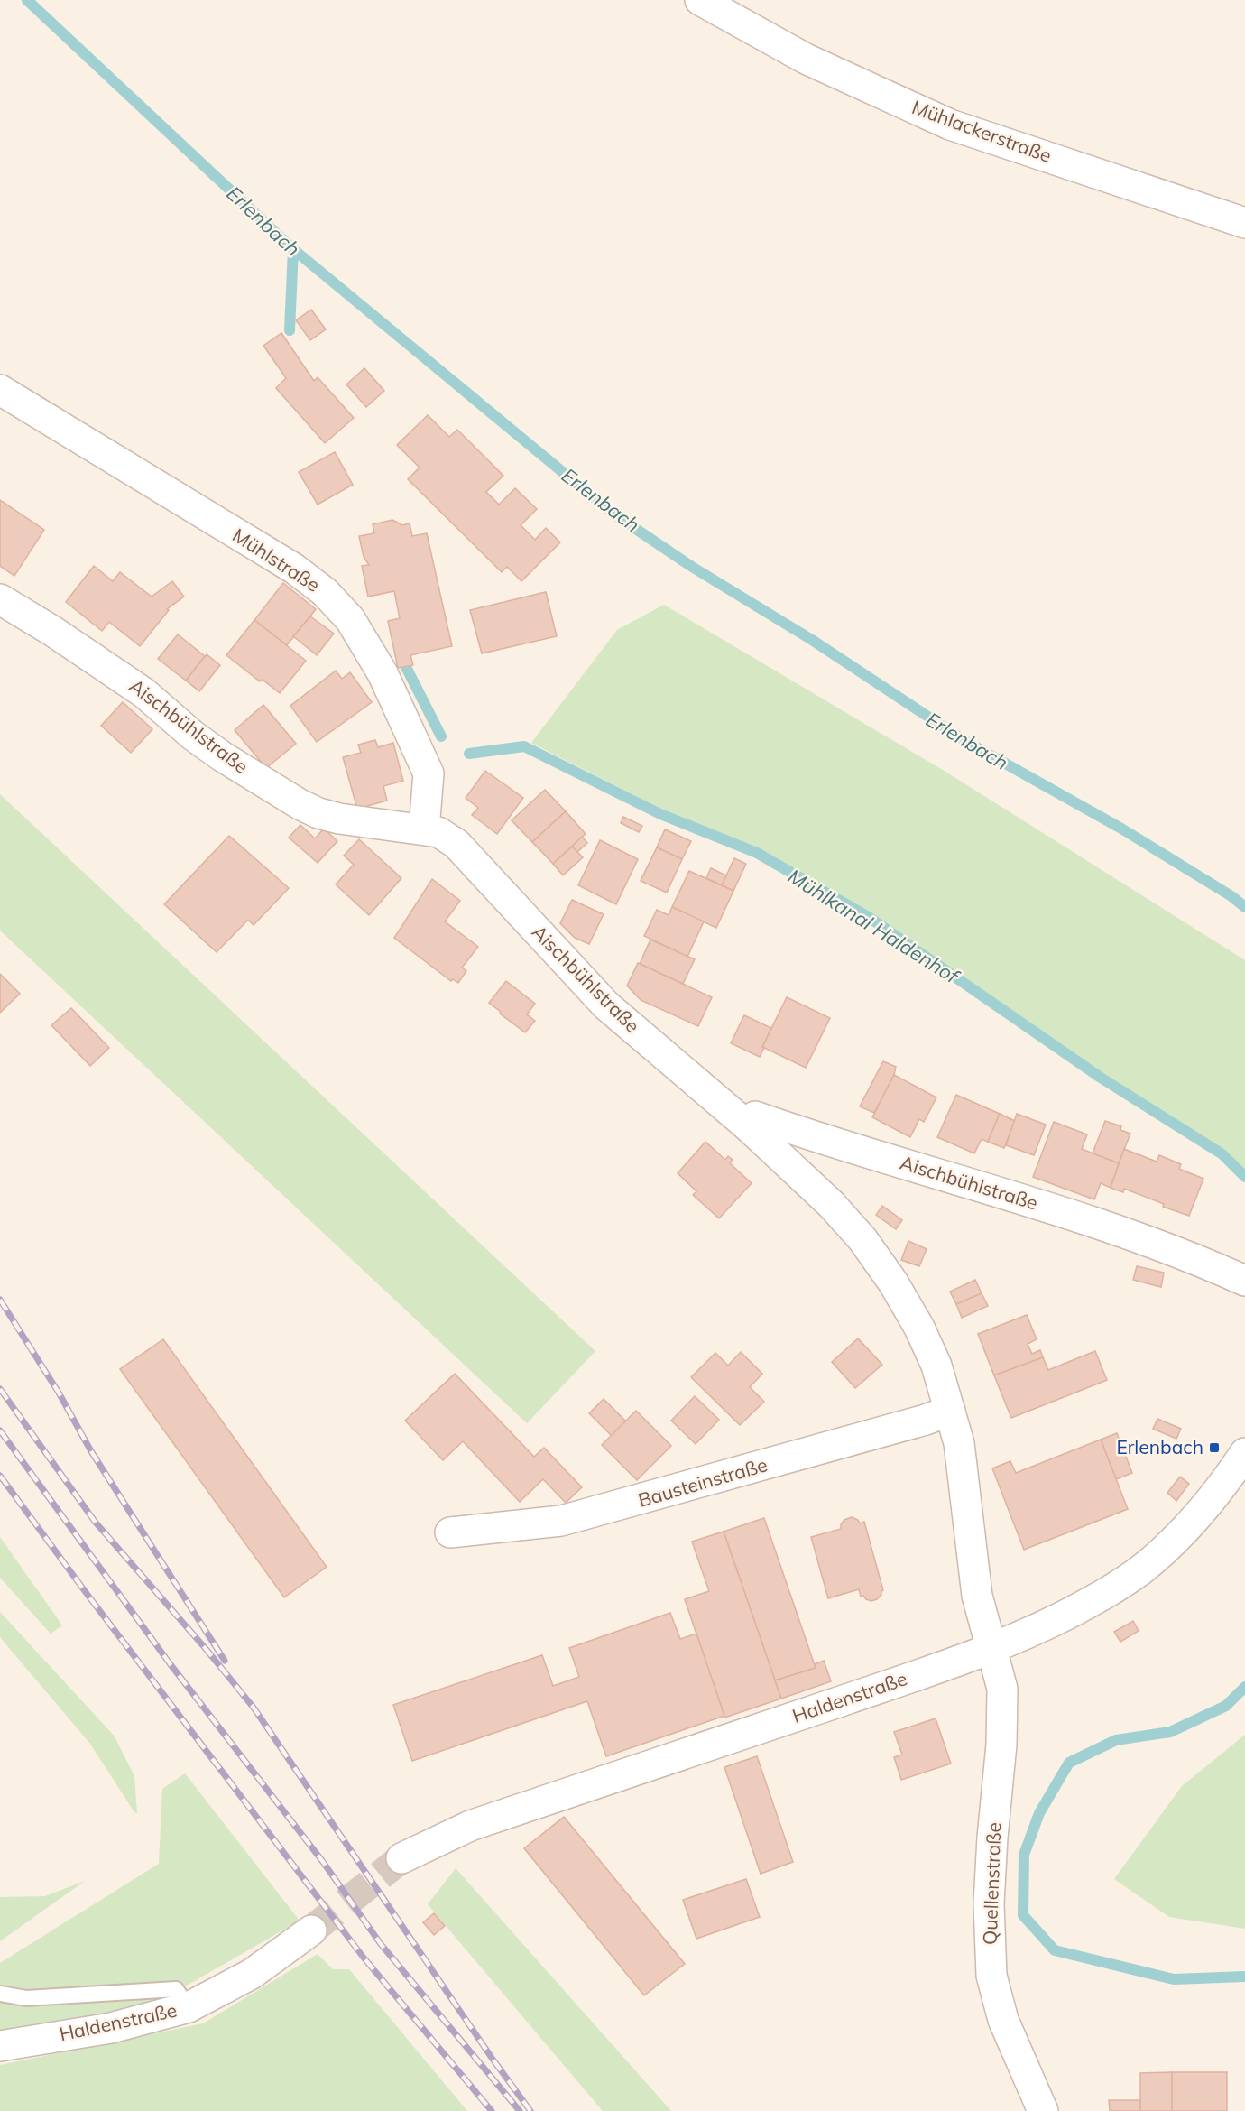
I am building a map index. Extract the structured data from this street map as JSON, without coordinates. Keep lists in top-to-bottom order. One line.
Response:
{"streets":{"street":["Mühlackerstraße","Mühlstraße","Aischbühlstraße","Bausteinstraße","Haldenstraße","Quellenstraße"]},"crossings":[["Mühlstraße","Aischbühlstraße"],["Haldenstraße","Quellenstraße"]],"water":["Erlenbach","Mühlkanal Haldenhof"],"places":{"transit":["Erlenbach"]}}
